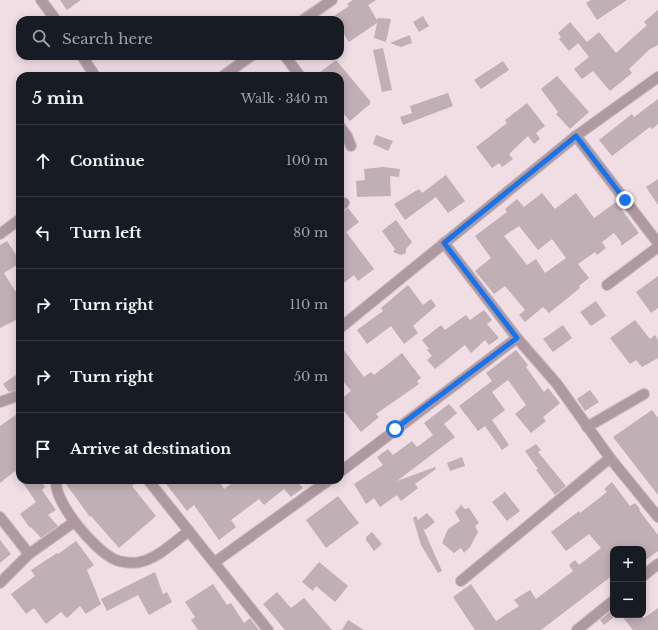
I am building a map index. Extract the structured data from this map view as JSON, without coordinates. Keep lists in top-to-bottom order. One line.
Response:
{"page":{"search":"Search here","heading":["5 min","Walk · 340 m"],"list":[["Continue","100 m"],["Turn left","80 m"],["Turn right","110 m"],["Turn right","50 m"],"Arrive at destination"],"map_buttons":["+","−"]}}
